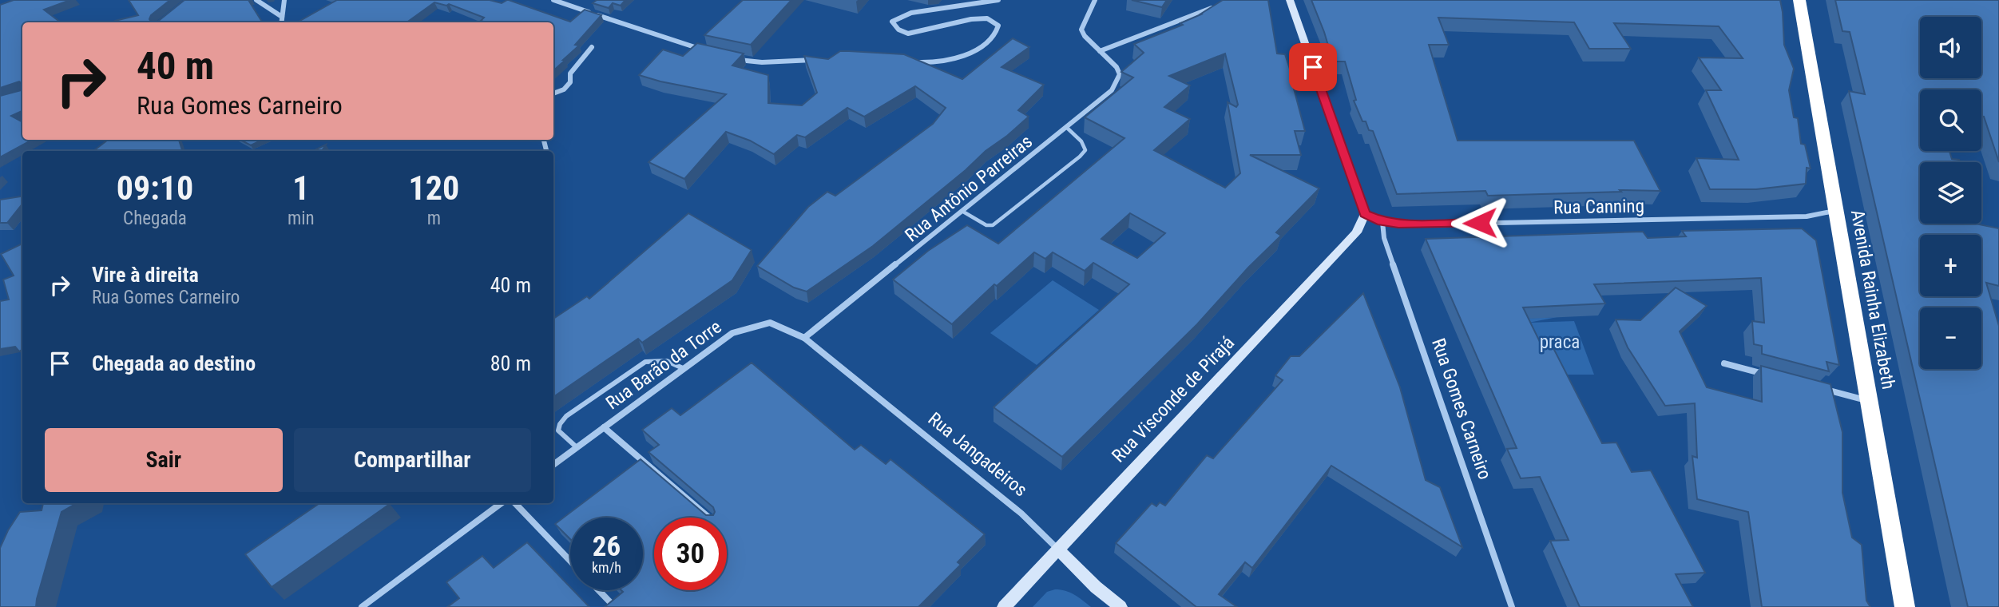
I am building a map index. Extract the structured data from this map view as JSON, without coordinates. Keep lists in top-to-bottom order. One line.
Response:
{"streets":{"highway":["Avenida Rainha Elizabeth"],"main road":["Rua Visconde de Pirajá","Rua Jangadeiros"],"street":["Rua Antônio Parreiras","Rua Canning","Rua Barão da Torre","Rua Gomes Carneiro"]},"crossings":[["Rua Antônio Parreiras","Rua Barão da Torre"],["Rua Antônio Parreiras","Rua Jangadeiros"],["Rua Canning","Avenida Rainha Elizabeth"],["Rua Canning","Rua Visconde de Pirajá"],["Rua Canning","Rua Gomes Carneiro"],["Rua Barão da Torre","Rua Jangadeiros"],["Rua Visconde de Pirajá","Rua Jangadeiros"]],"parks":["praca"],"page":{"map_buttons":["+","−"],"turn":["40 m","Rua Gomes Carneiro"],"eta":["09:10","Chegada","1","min","120","m"],"list":[{"name":"Vire à direita","note":"Rua Gomes Carneiro","value":"40 m"},{"name":"Chegada ao destino","value":"80 m"}],"buttons":["Sair","Compartilhar"],"speed":"26 km/h","limit":"30"}}
